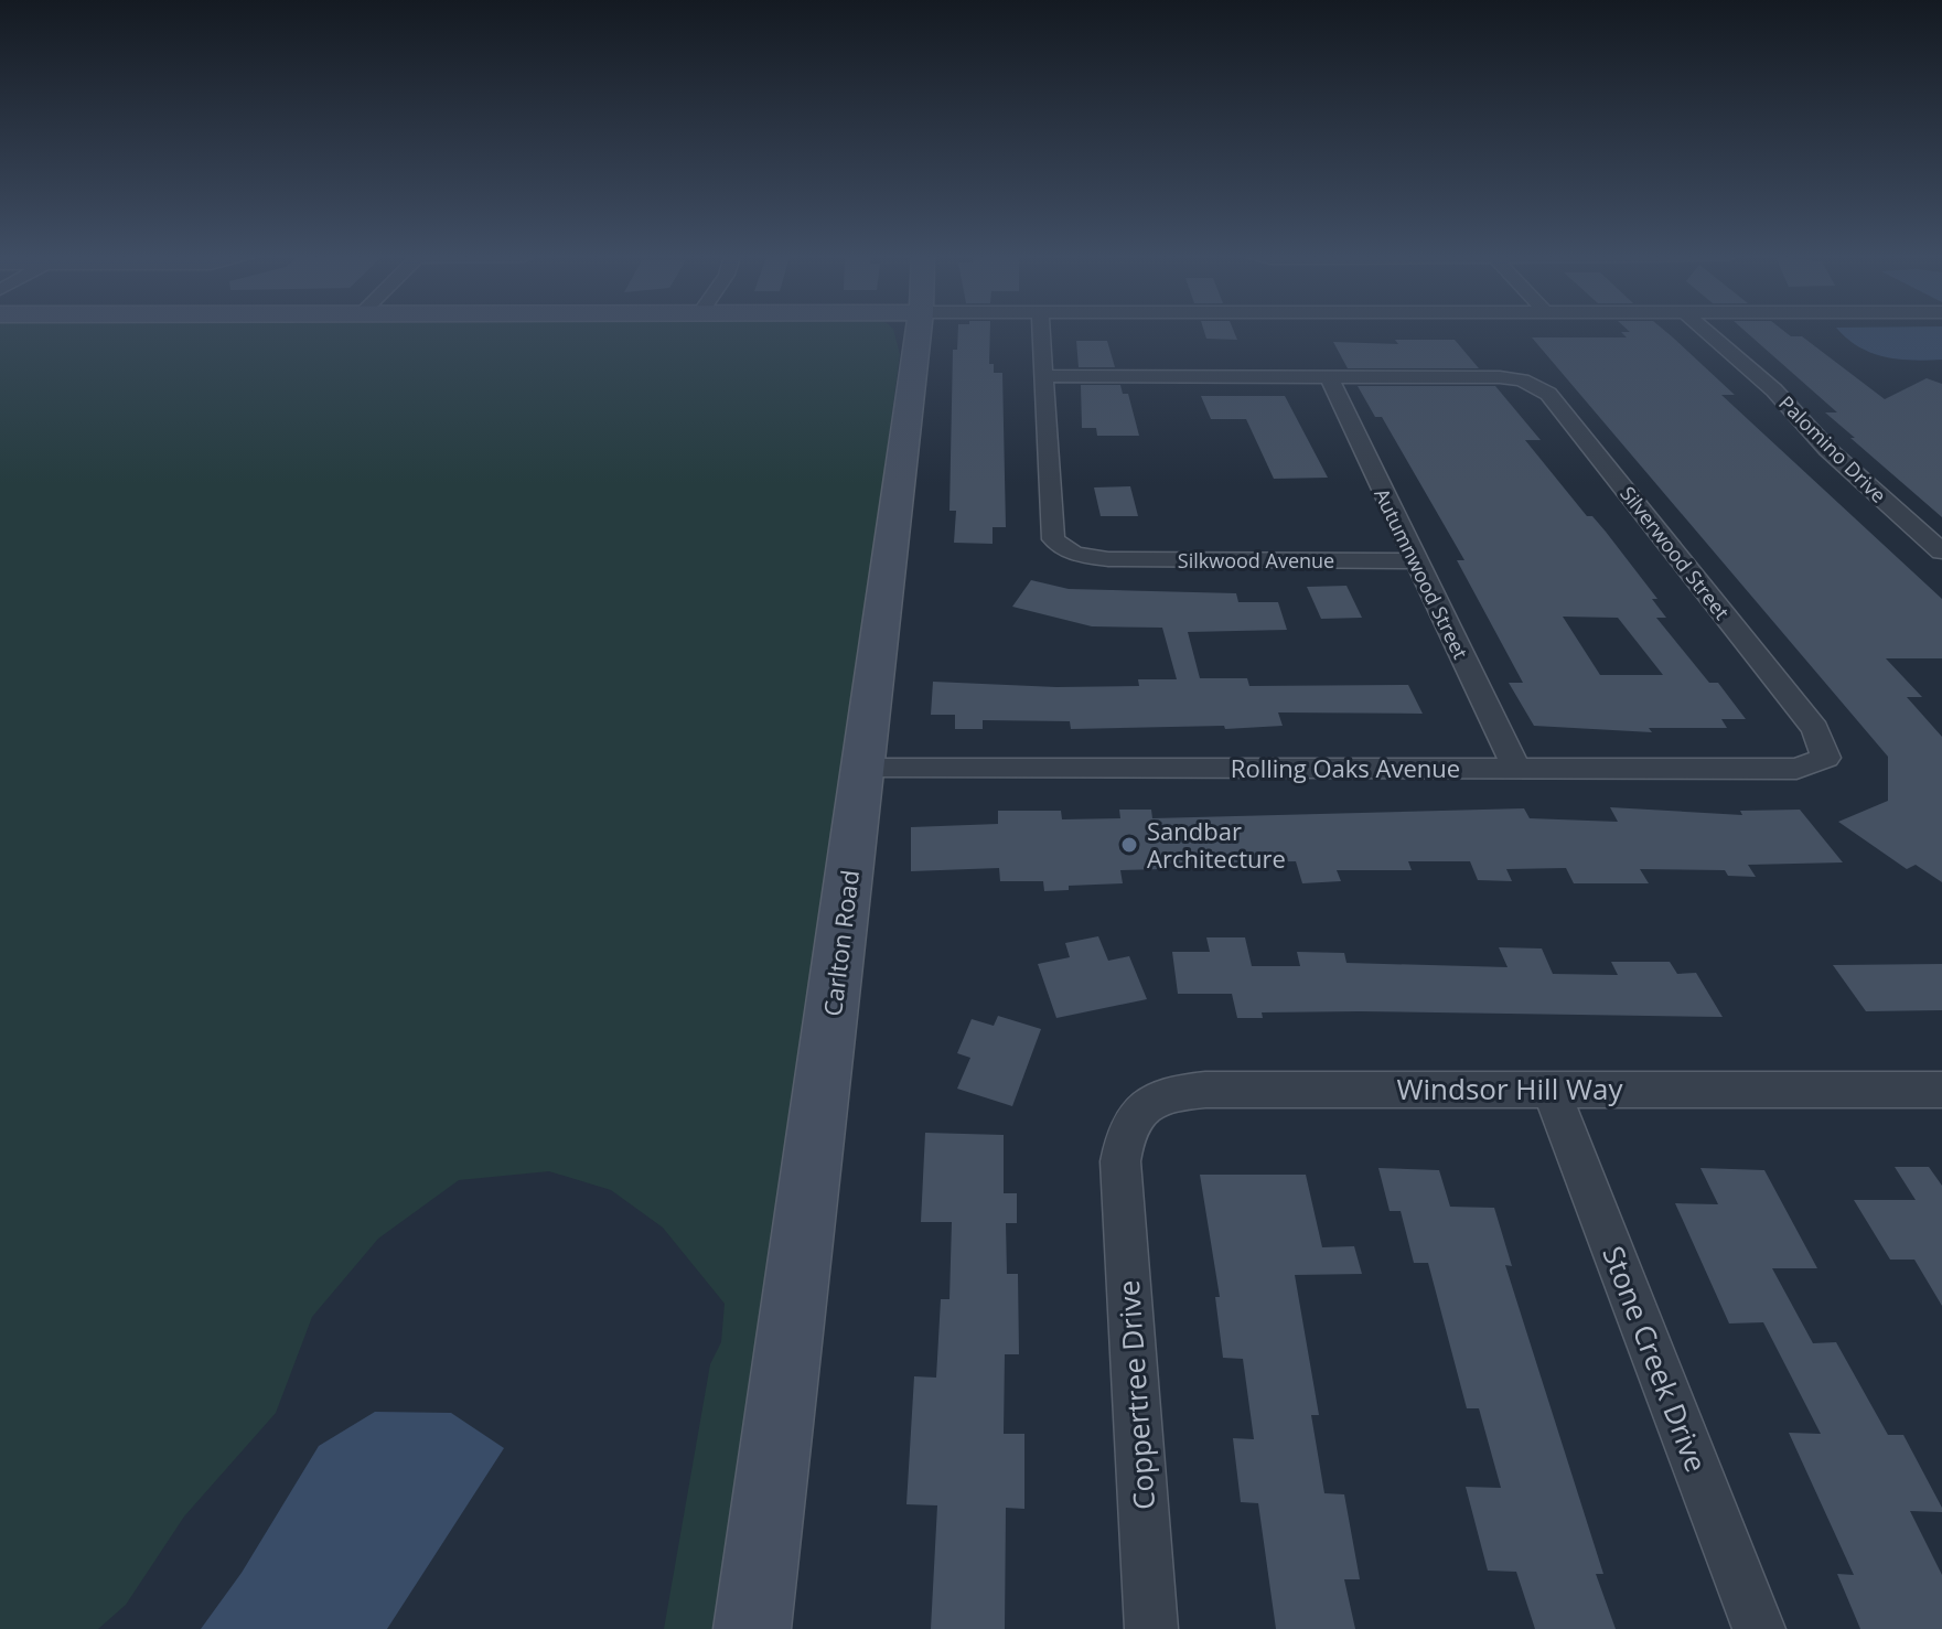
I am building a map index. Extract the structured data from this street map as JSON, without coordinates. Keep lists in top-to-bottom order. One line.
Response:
{"streets":{"street":["Palomino Drive","Silverwood Street","Silkwood Avenue","Autumnwood Street","Rolling Oaks Avenue","Carlton Road","Windsor Hill Way","Stone Creek Drive","Coppertree Drive"]},"crossings":[["Silverwood Street","Silkwood Avenue"],["Silverwood Street","Autumnwood Street"],["Silverwood Street","Rolling Oaks Avenue"],["Silkwood Avenue","Autumnwood Street"],["Autumnwood Street","Rolling Oaks Avenue"],["Rolling Oaks Avenue","Carlton Road"],["Windsor Hill Way","Stone Creek Drive"],["Windsor Hill Way","Coppertree Drive"]],"places":["Sandbar Architecture"]}
